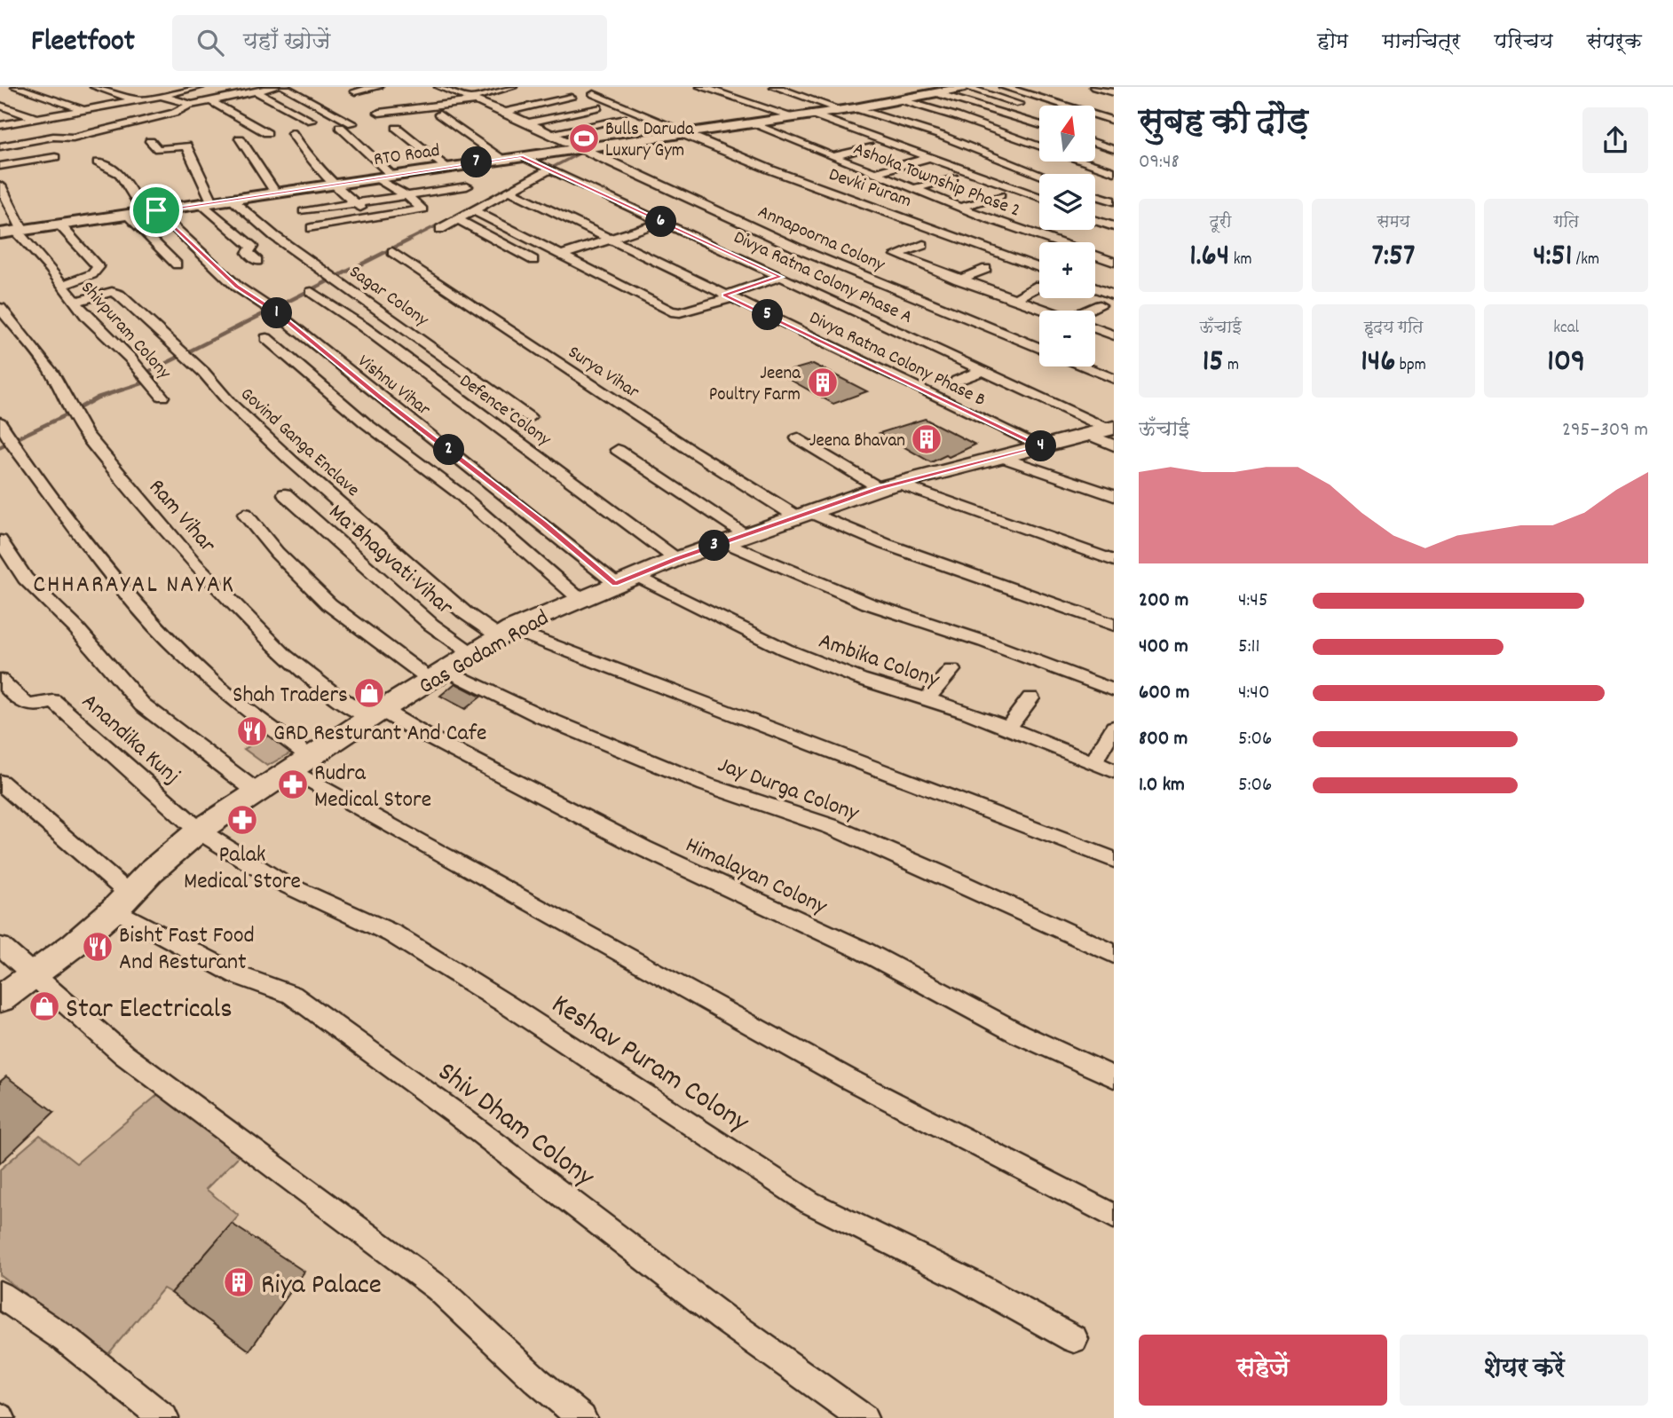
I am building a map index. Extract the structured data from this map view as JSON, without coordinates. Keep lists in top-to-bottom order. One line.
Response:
{"streets":{"main road":["Gas Godam Road"],"street":["RTO Road","Ashoka Township Phase 2","Devki Puram","Annapoorna Colony","Divya Ratna Colony Phase A","Sagar Colony","Shivpuram Colony","Divya Ratna Colony Phase B","Surya Vihar","Vishnu Vihar","Defence Colony","Govind Ganga Enclave","Ram Vihar","Ma Bhagvati Vihar","Ambika Colony","Anandika Kunj","Jay Durga Colony","Himalayan Colony","Keshav Puram Colony","Shiv Dham Colony"]},"crossings":[["RTO Road","Ashoka Township Phase 2"],["RTO Road","Devki Puram"],["RTO Road","Annapoorna Colony"],["RTO Road","Divya Ratna Colony Phase A"],["RTO Road","Sagar Colony"],["RTO Road","Shivpuram Colony"],["RTO Road","Vishnu Vihar"],["Divya Ratna Colony Phase A","Gas Godam Road"],["Shivpuram Colony","Govind Ganga Enclave"],["Divya Ratna Colony Phase B","Gas Godam Road"],["Surya Vihar","Gas Godam Road"],["Vishnu Vihar","Gas Godam Road"],["Vishnu Vihar","Ambika Colony"],["Defence Colony","Gas Godam Road"],["Govind Ganga Enclave","Gas Godam Road"],["Ram Vihar","Gas Godam Road"],["Ram Vihar","Himalayan Colony"],["Ma Bhagvati Vihar","Gas Godam Road"],["Gas Godam Road","Ambika Colony"],["Gas Godam Road","Anandika Kunj"],["Gas Godam Road","Jay Durga Colony"],["Gas Godam Road","Himalayan Colony"],["Gas Godam Road","Keshav Puram Colony"],["Gas Godam Road","Shiv Dham Colony"],["Anandika Kunj","Keshav Puram Colony"]],"districts":["CHHARAYAL NAYAK"],"places":{"sports":["Bulls Daruda Luxury Gym"],"building":["Jeena Poultry Farm","Jeena Bhavan","Riya Palace"],"shop":["Shah Traders","Star Electricals"],"restaurant":["GRD Resturant And Cafe","Bisht Fast Food And Resturant"],"pharmacy":["Rudra Medical Store","Palak Medical Store"]},"north":"top","page":{"header":"Fleetfoot","search":"यहाँ खोजें","nav":["होम","मानचित्र","परिचय","संपर्क"],"heading":["सुबह की दौड़","09:48"],"map_buttons":["+","−"],"pins":["7","6","1","5","4","2","3"],"stats":[["दूरी","1.64 km"],["समय","7:57"],["गति","4:51 /km"],["ऊँचाई","15 m"],["हृदय गति","146 bpm"],["kcal","109"]],"chart":["ऊँचाई","295–309 m"],"list":[{"name":"200 m","note":"4:45"},{"name":"400 m","note":"5:11"},{"name":"600 m","note":"4:40"},{"name":"800 m","note":"5:06"},{"name":"1.0 km","note":"5:06"}],"buttons":["सहेजें","शेयर करें"]}}
